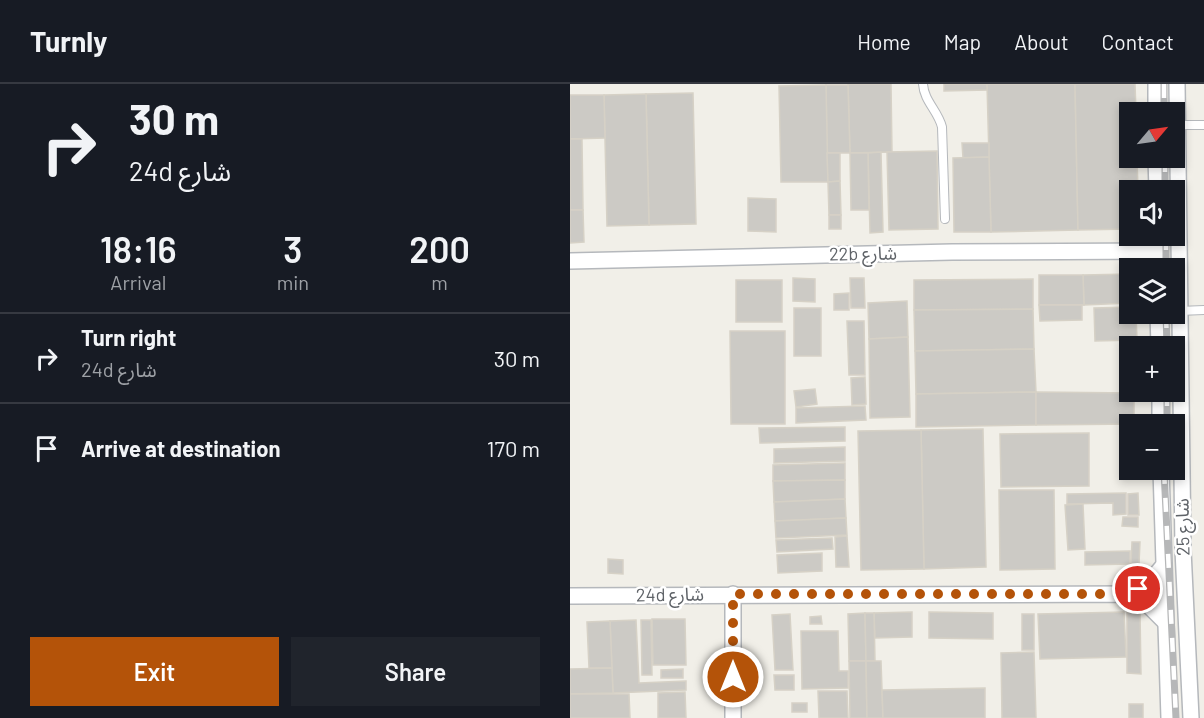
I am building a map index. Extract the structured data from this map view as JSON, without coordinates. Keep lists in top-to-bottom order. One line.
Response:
{"streets":{"street":["22b شارع","شارع 25","24d شارع"]},"north":"top right","page":{"header":"Turnly","nav":["Home","Map","About","Contact"],"turn":["30 m","24d شارع"],"map_buttons":["+","−"],"eta":["18:16","Arrival","3","min","200","m"],"list":[{"name":"Turn right","note":"24d شارع","value":"30 m"},{"name":"Arrive at destination","value":"170 m"}],"buttons":["Exit","Share"]}}
